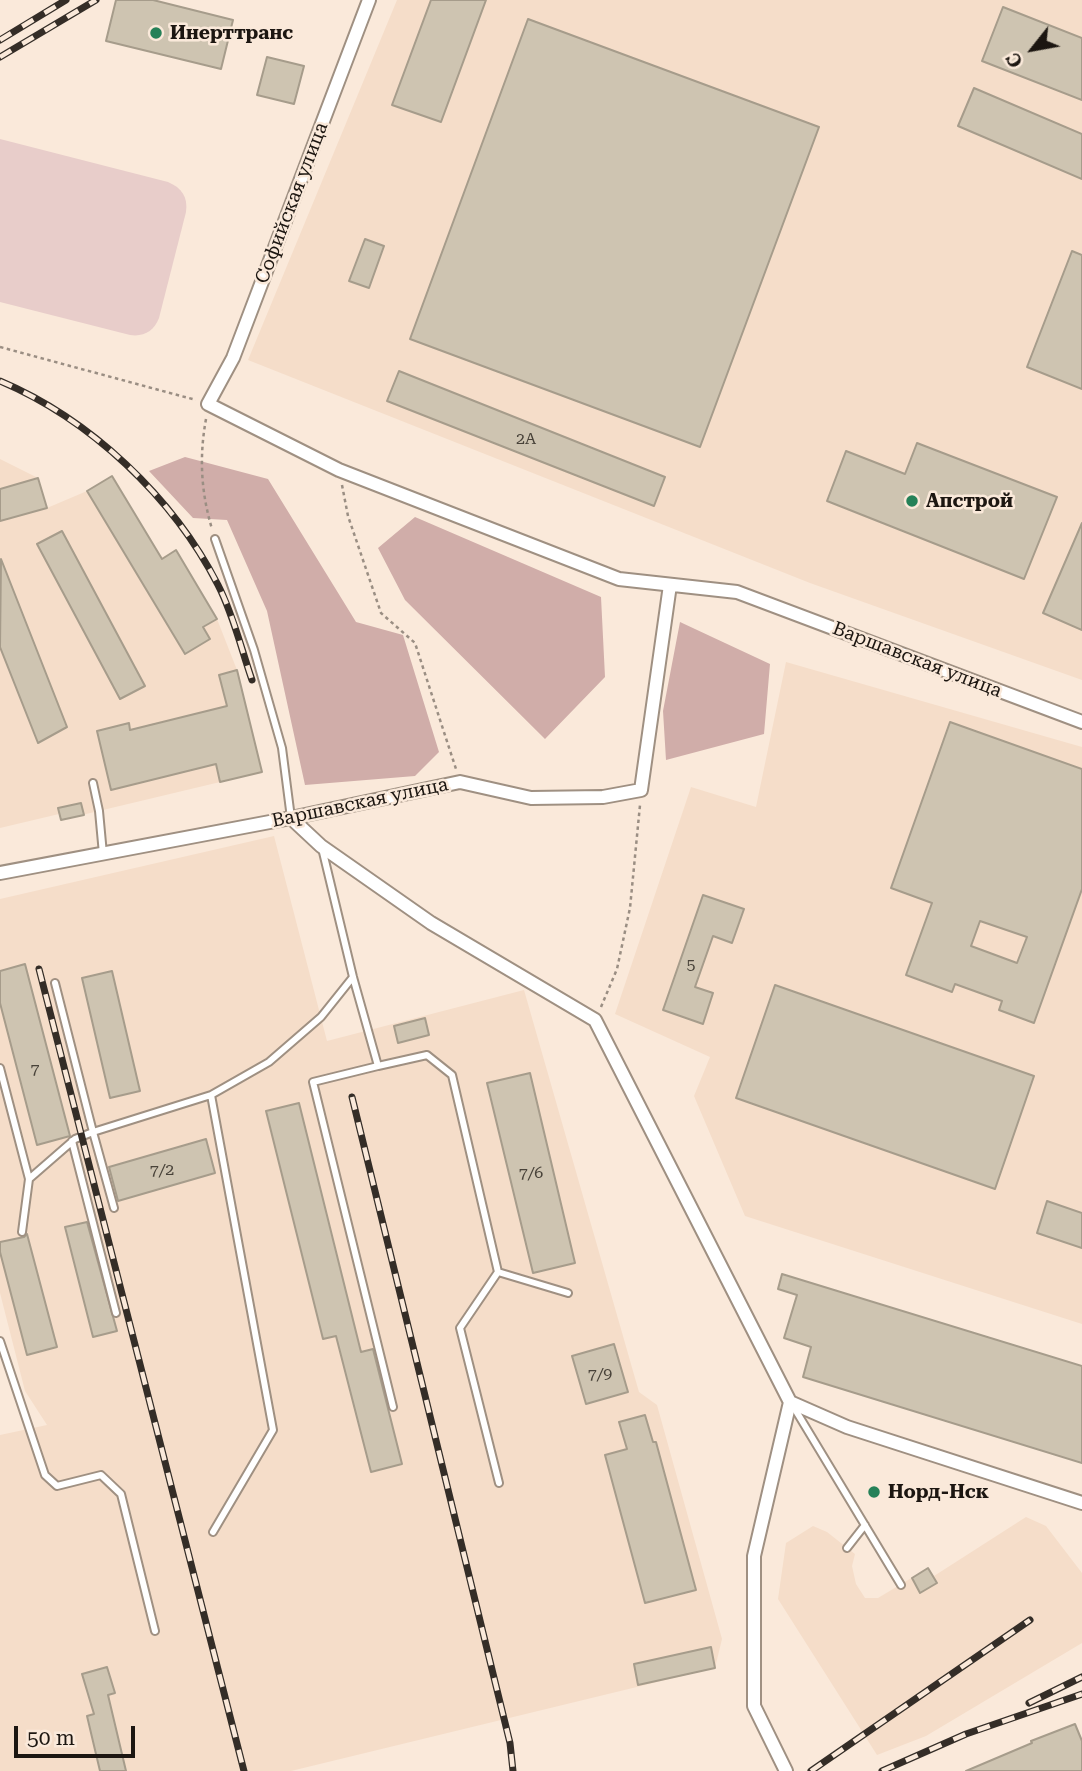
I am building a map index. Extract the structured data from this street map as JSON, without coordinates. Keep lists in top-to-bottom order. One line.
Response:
{"streets":{"street":["Софийская улица","Варшавская улица"]},"crossings":[["Софийская улица","Варшавская улица"]],"places":["Инерттранс","Апстрой","Норд-Нск"],"house_numbers":["2А","5","7","7/2","7/6","7/9"],"scale_bar":"50 m","north":"bottom left"}
